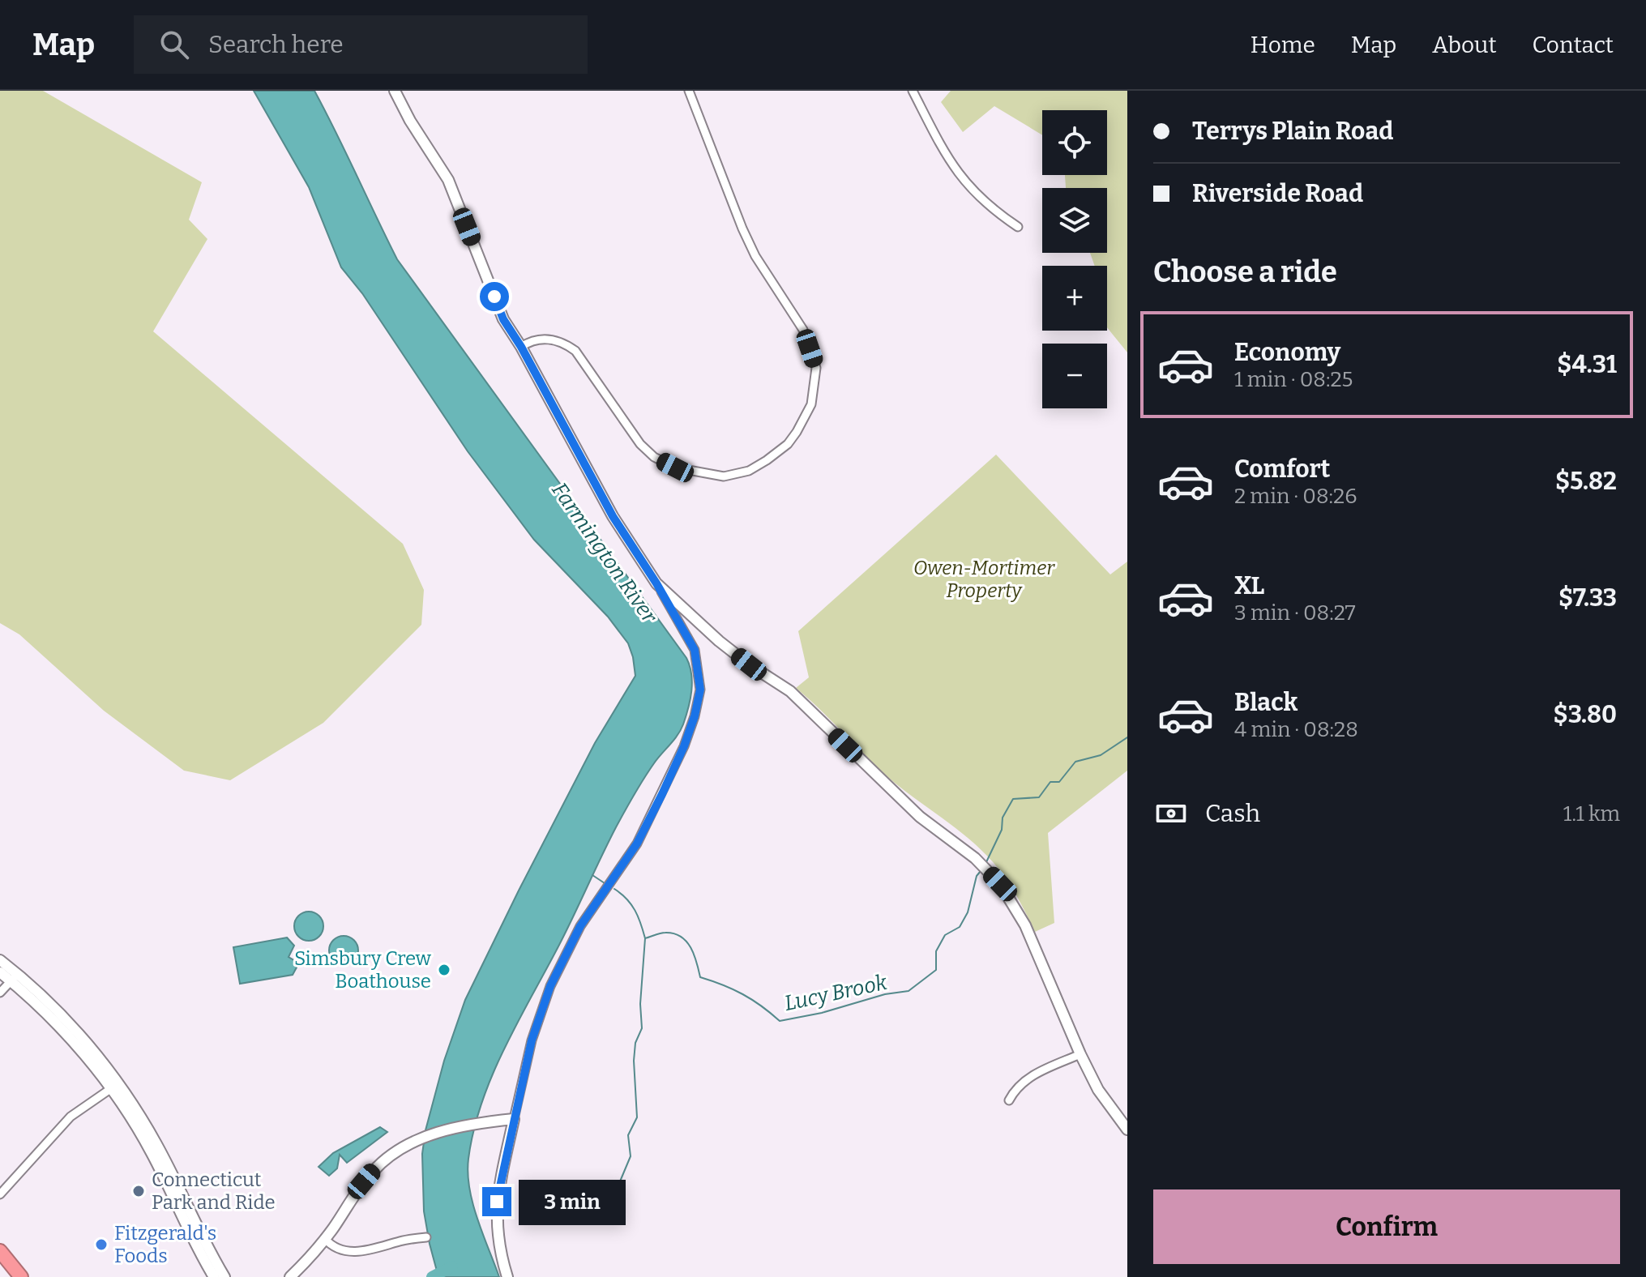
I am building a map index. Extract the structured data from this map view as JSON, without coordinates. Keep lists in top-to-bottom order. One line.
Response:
{"water":["Farmington River","Lucy Brook"],"parks":["Owen-Mortimer Property"],"places":["Simsbury Crew Boathouse","Connecticut Park and Ride","Fitzgerald's Foods"],"page":{"header":"Map","search":"Search here","nav":["Home","Map","About","Contact"],"banner":["Terrys Plain Road","Riverside Road"],"map_buttons":["+","−"],"heading":"Choose a ride","list":[{"name":"Economy","note":"1 min · 08:25","value":"$4.31"},{"name":"Comfort","note":"2 min · 08:26","value":"$5.82"},{"name":"XL","note":"3 min · 08:27","value":"$7.33"},{"name":"Black","note":"4 min · 08:28","value":"$3.80"}],"pay":["Cash","1.1 km"],"buttons":"Confirm","bubble":"3 min"}}
